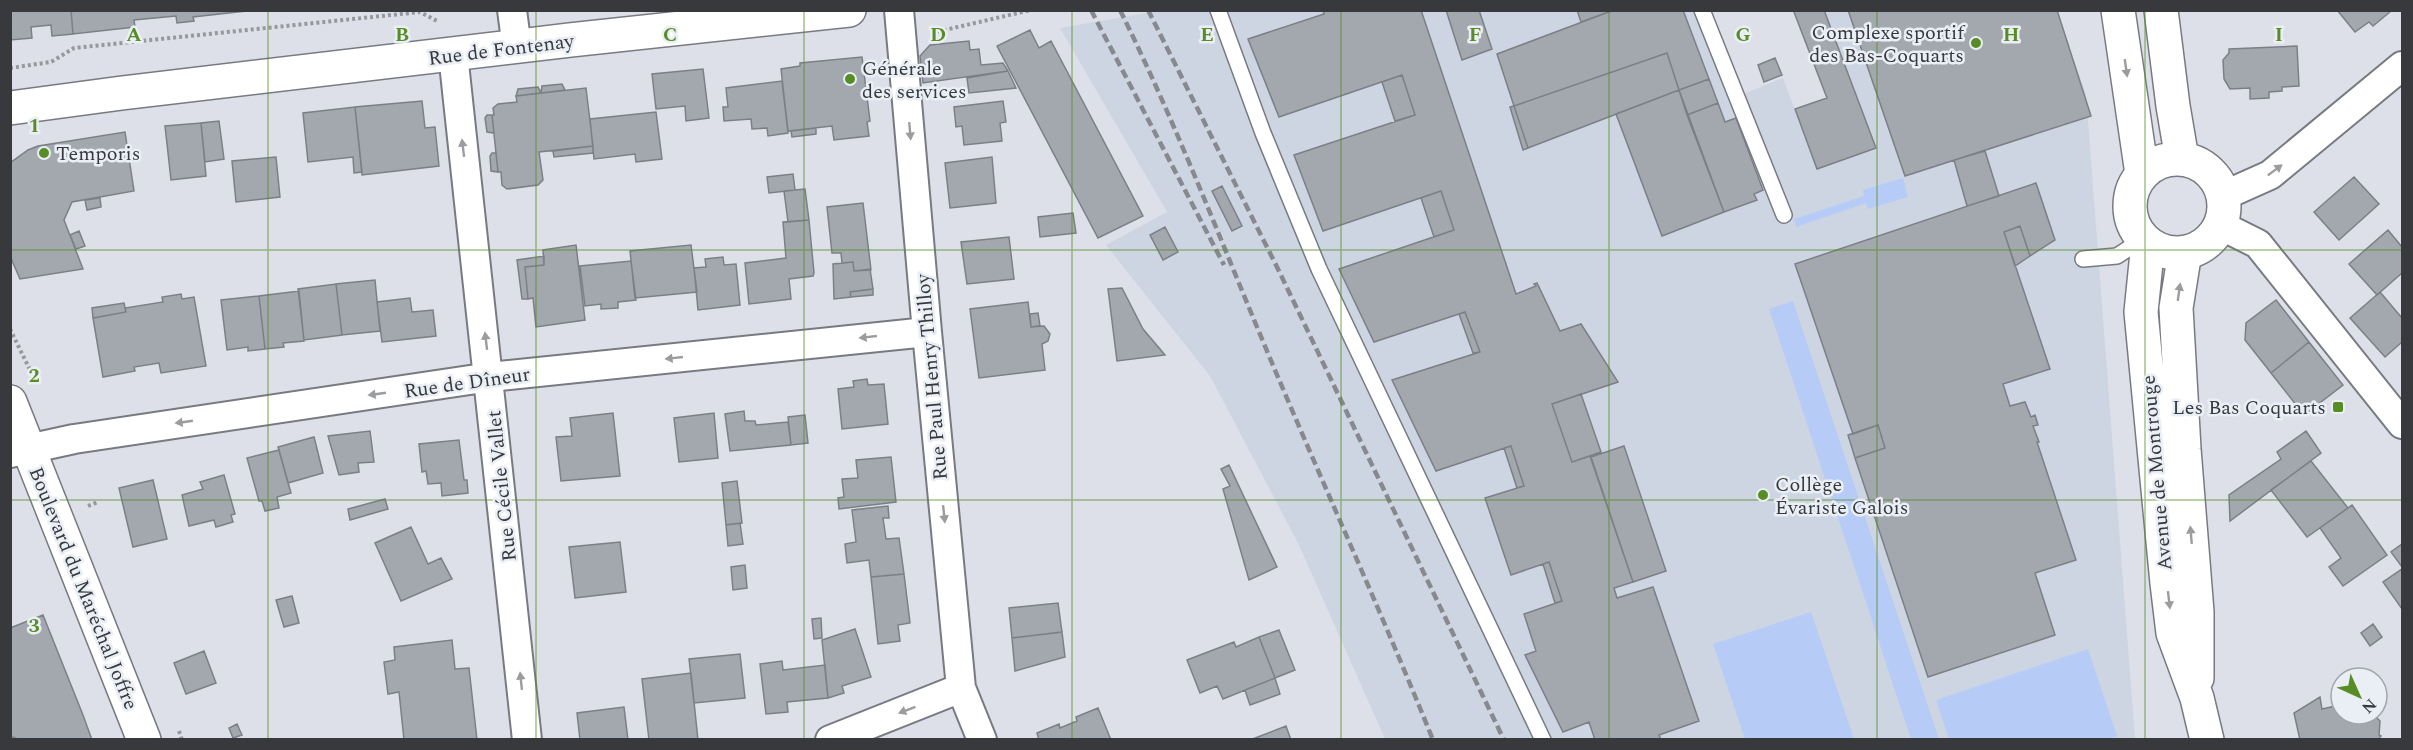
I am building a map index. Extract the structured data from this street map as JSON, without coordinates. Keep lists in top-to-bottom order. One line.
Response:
{"streets":{"street":["Rue de Fontenay","Rue Paul Henry Thilloy","Rue de Dîneur","Avenue de Montrouge","Rue Cécile Vallet","Boulevard du Maréchal Joffre"]},"crossings":[["Rue de Fontenay","Rue Cécile Vallet"],["Rue Paul Henry Thilloy","Rue de Dîneur"],["Rue de Dîneur","Rue Cécile Vallet"],["Rue de Dîneur","Boulevard du Maréchal Joffre"]],"one_way":["Rue Paul Henry Thilloy","Rue de Dîneur","Rue Cécile Vallet"],"places":{"other":["Complexe sportif des Bas-Coquarts","Générale des services","Temporis","Collège Évariste Galois"],"transit":["Les Bas Coquarts"]},"north":"bottom right","grid":{"columns":["A","B","C","D","E","F","G","H","I"],"rows":["1","2","3"]}}
